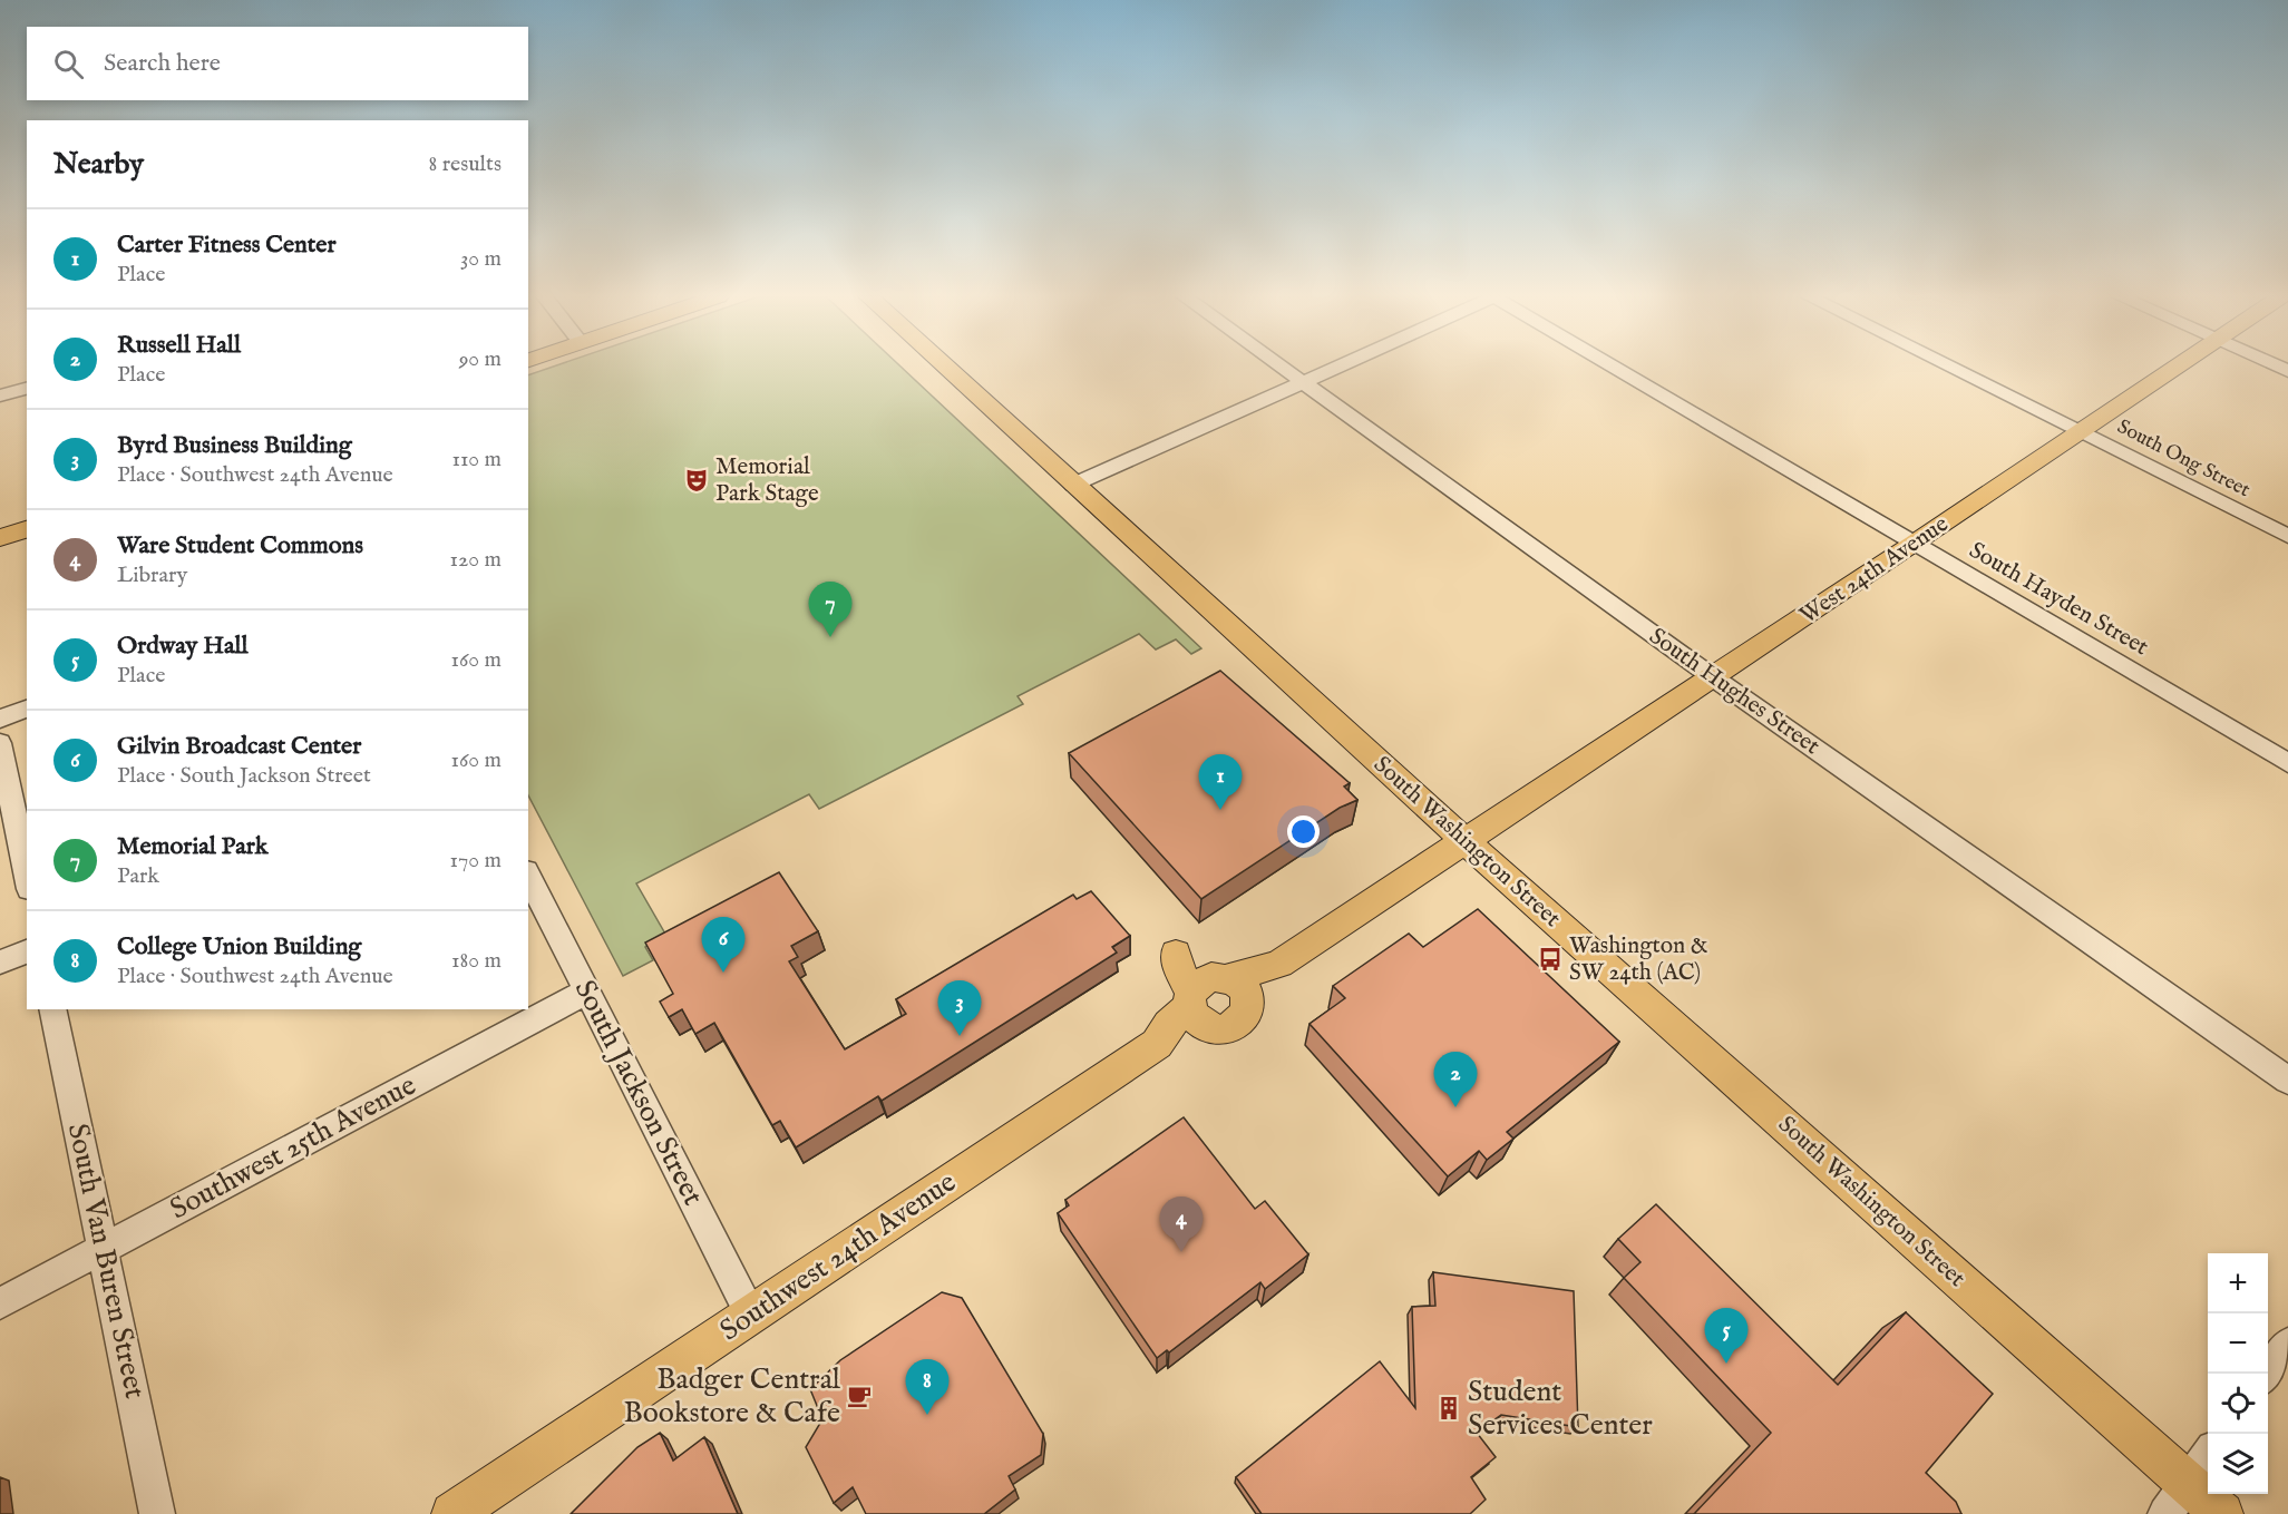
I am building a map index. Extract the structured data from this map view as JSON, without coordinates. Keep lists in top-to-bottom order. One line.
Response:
{"streets":{"main road":["West 24th Avenue","South Washington Street","Southwest 24th Avenue"],"street":["South Ong Street","South Hayden Street","South Hughes Street","South Jackson Street","Southwest 25th Avenue","South Van Buren Street"]},"crossings":[["South Ong Street","West 24th Avenue"],["West 24th Avenue","South Hayden Street"],["West 24th Avenue","South Hughes Street"],["West 24th Avenue","South Washington Street"],["West 24th Avenue","Southwest 24th Avenue"],["South Washington Street","Southwest 24th Avenue"],["South Jackson Street","Southwest 25th Avenue"],["South Jackson Street","Southwest 24th Avenue"],["Southwest 25th Avenue","South Van Buren Street"]],"places":{"theatre":["Memorial Park Stage"],"bus stop":["Washington & SW 24th (AC)"],"cafe":["Badger Central Bookstore & Cafe"],"building":["Student Services Center"]},"page":{"search":"Search here","heading":["Nearby","8 results"],"list":[{"mark":"1","name":"Carter Fitness Center","note":"Place","value":"30 m"},{"mark":"2","name":"Russell Hall","note":"Place","value":"90 m"},{"mark":"3","name":"Byrd Business Building","note":"Place · Southwest 24th Avenue","value":"110 m"},{"mark":"4","name":"Ware Student Commons","note":"Library","value":"120 m"},{"mark":"5","name":"Ordway Hall","note":"Place","value":"160 m"},{"mark":"6","name":"Gilvin Broadcast Center","note":"Place · South Jackson Street","value":"160 m"},{"mark":"7","name":"Memorial Park","note":"Park","value":"170 m"},{"mark":"8","name":"College Union Building","note":"Place · Southwest 24th Avenue","value":"180 m"}],"pins":["7","1","6","3","2","4","5","8"],"map_buttons":["+","−"]}}
